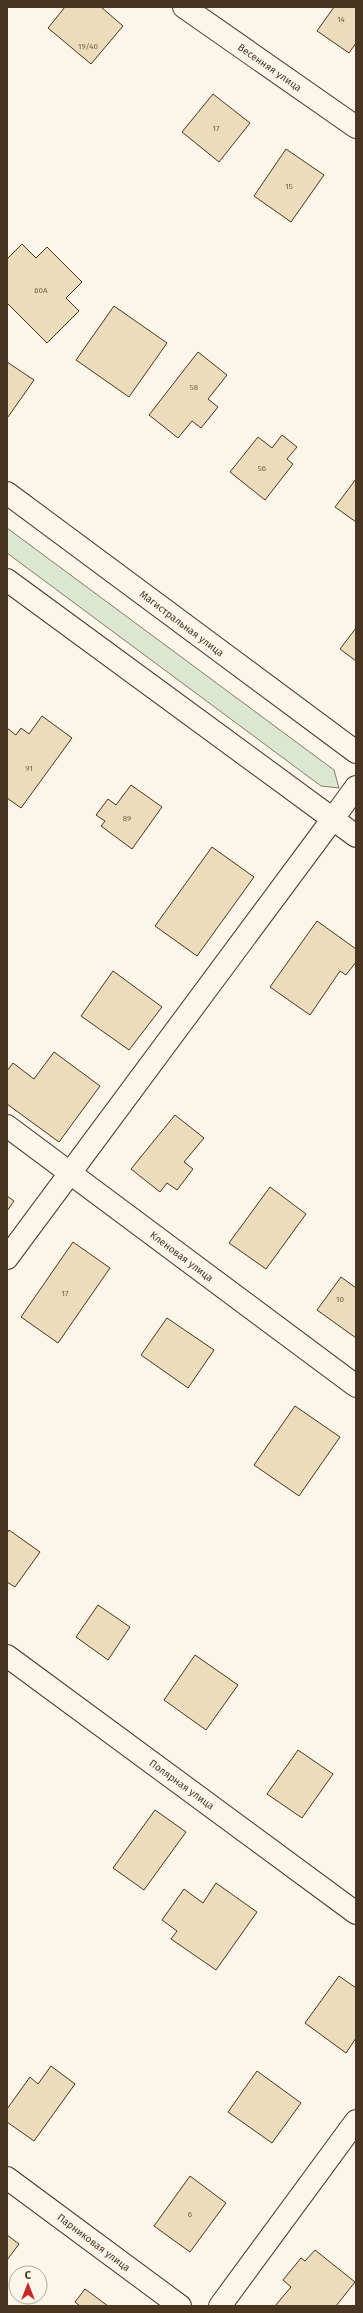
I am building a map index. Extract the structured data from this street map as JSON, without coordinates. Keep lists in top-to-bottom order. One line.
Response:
{"streets":{"street":["Весенняя улица","Магистральная улица","Кленовая улица","Полярная улица","Парниковая улица"]},"house_numbers":["14","19/40","17","15","60А","58","56","91","89","17","10","6"],"north":"top"}
